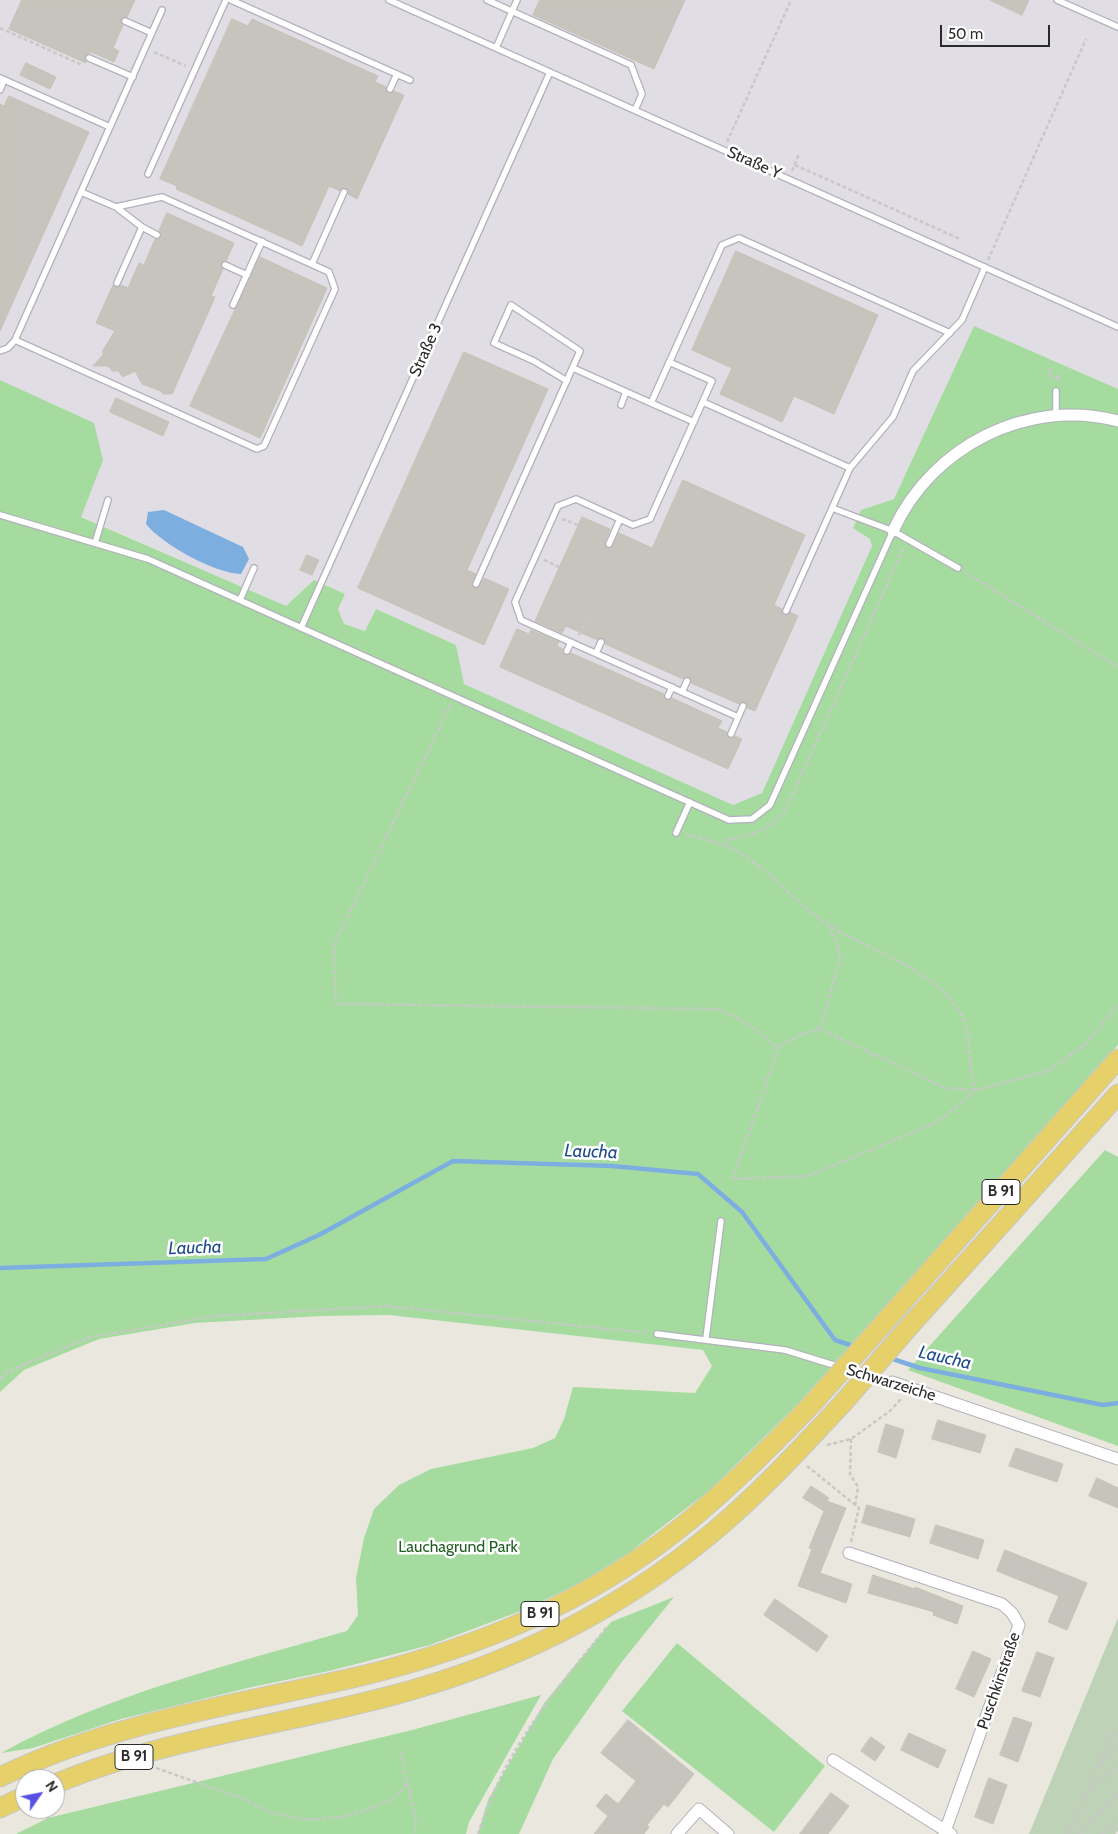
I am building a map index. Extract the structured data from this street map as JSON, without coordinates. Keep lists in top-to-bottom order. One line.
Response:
{"streets":{"highway":["B 91"],"street":["Schwarzeiche","Puschkinstraße"],"lane":["Straße Y","Straße 3"]},"crossings":[["Straße Y","Straße 3"]],"water":["Laucha"],"parks":["Lauchagrund Park"],"scale_bar":"50 m","north":"top right"}
